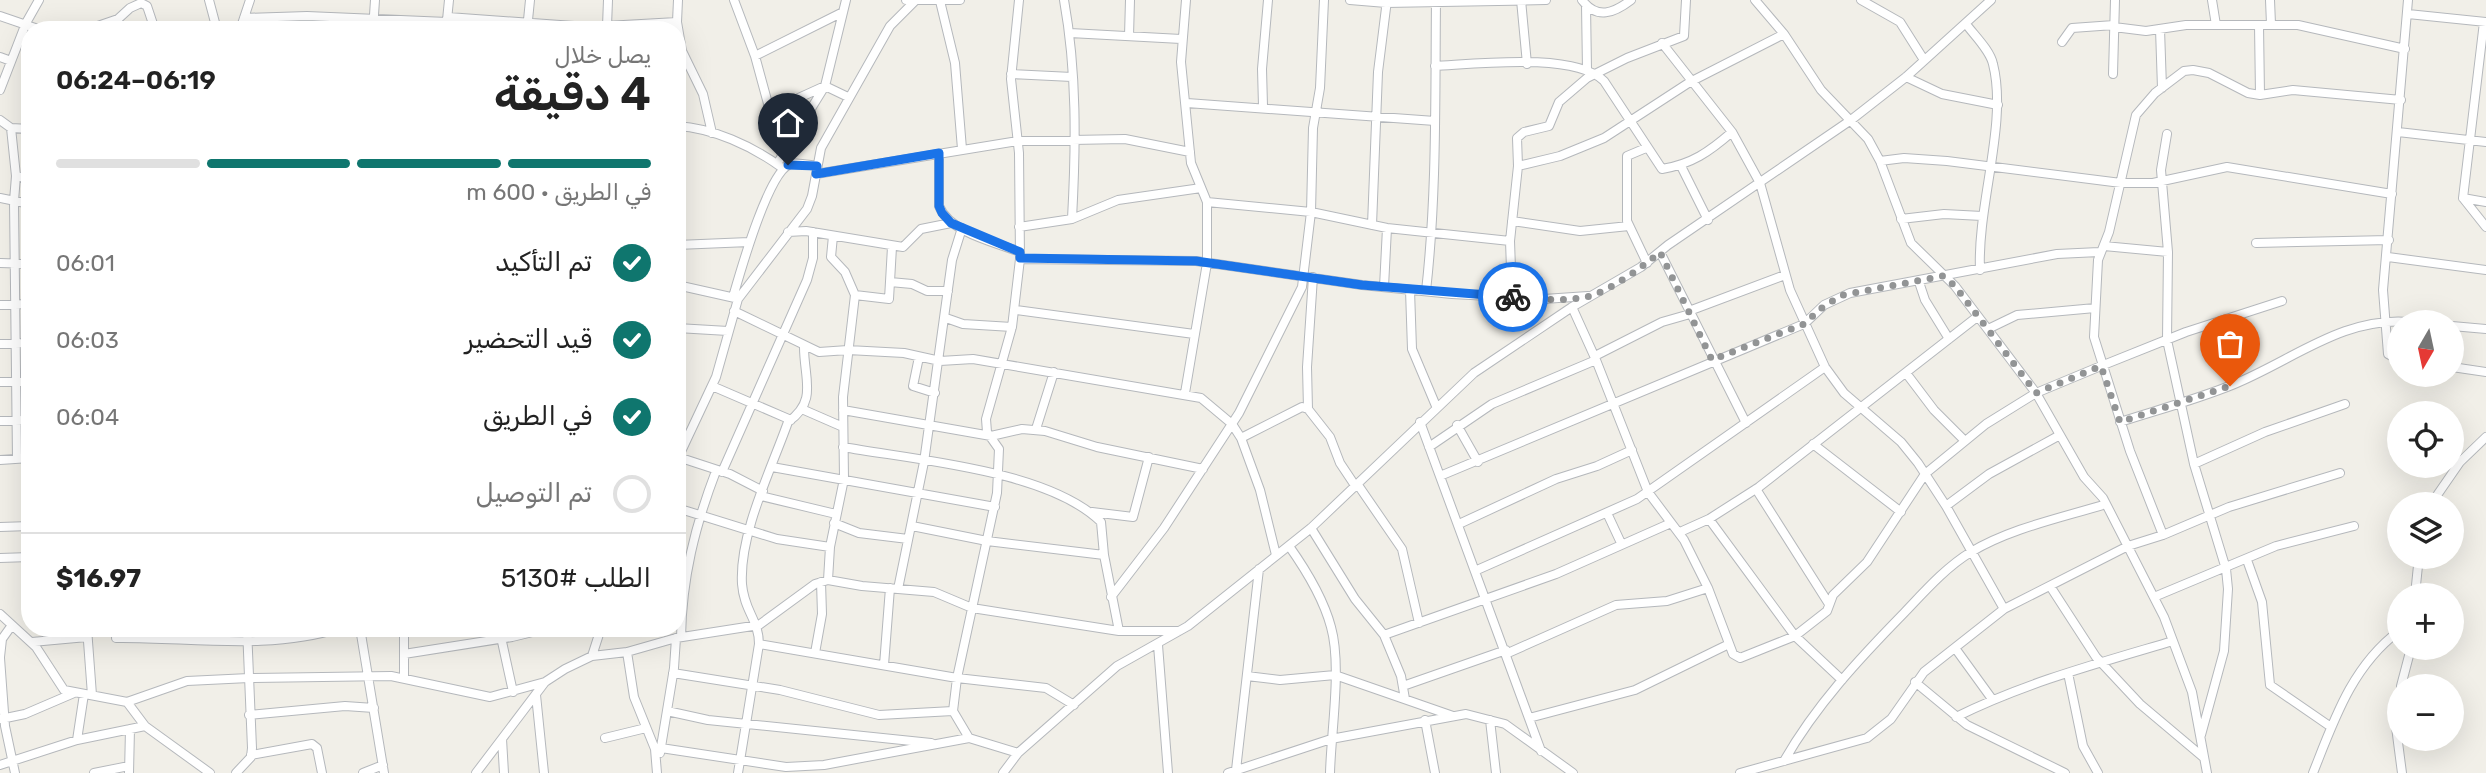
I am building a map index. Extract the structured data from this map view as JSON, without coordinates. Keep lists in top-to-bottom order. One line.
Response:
{"north":"bottom","page":{"heading":["4 دقيقة","يصل خلال","06:19–06:24"],"panel":["الطلب #5130","$16.97"],"bar":"في الطريق · 600 m","list":[["تم التأكيد","06:01"],["قيد التحضير","06:03"],["في الطريق","06:04"],"تم التوصيل"],"map_buttons":["+","−"]}}
